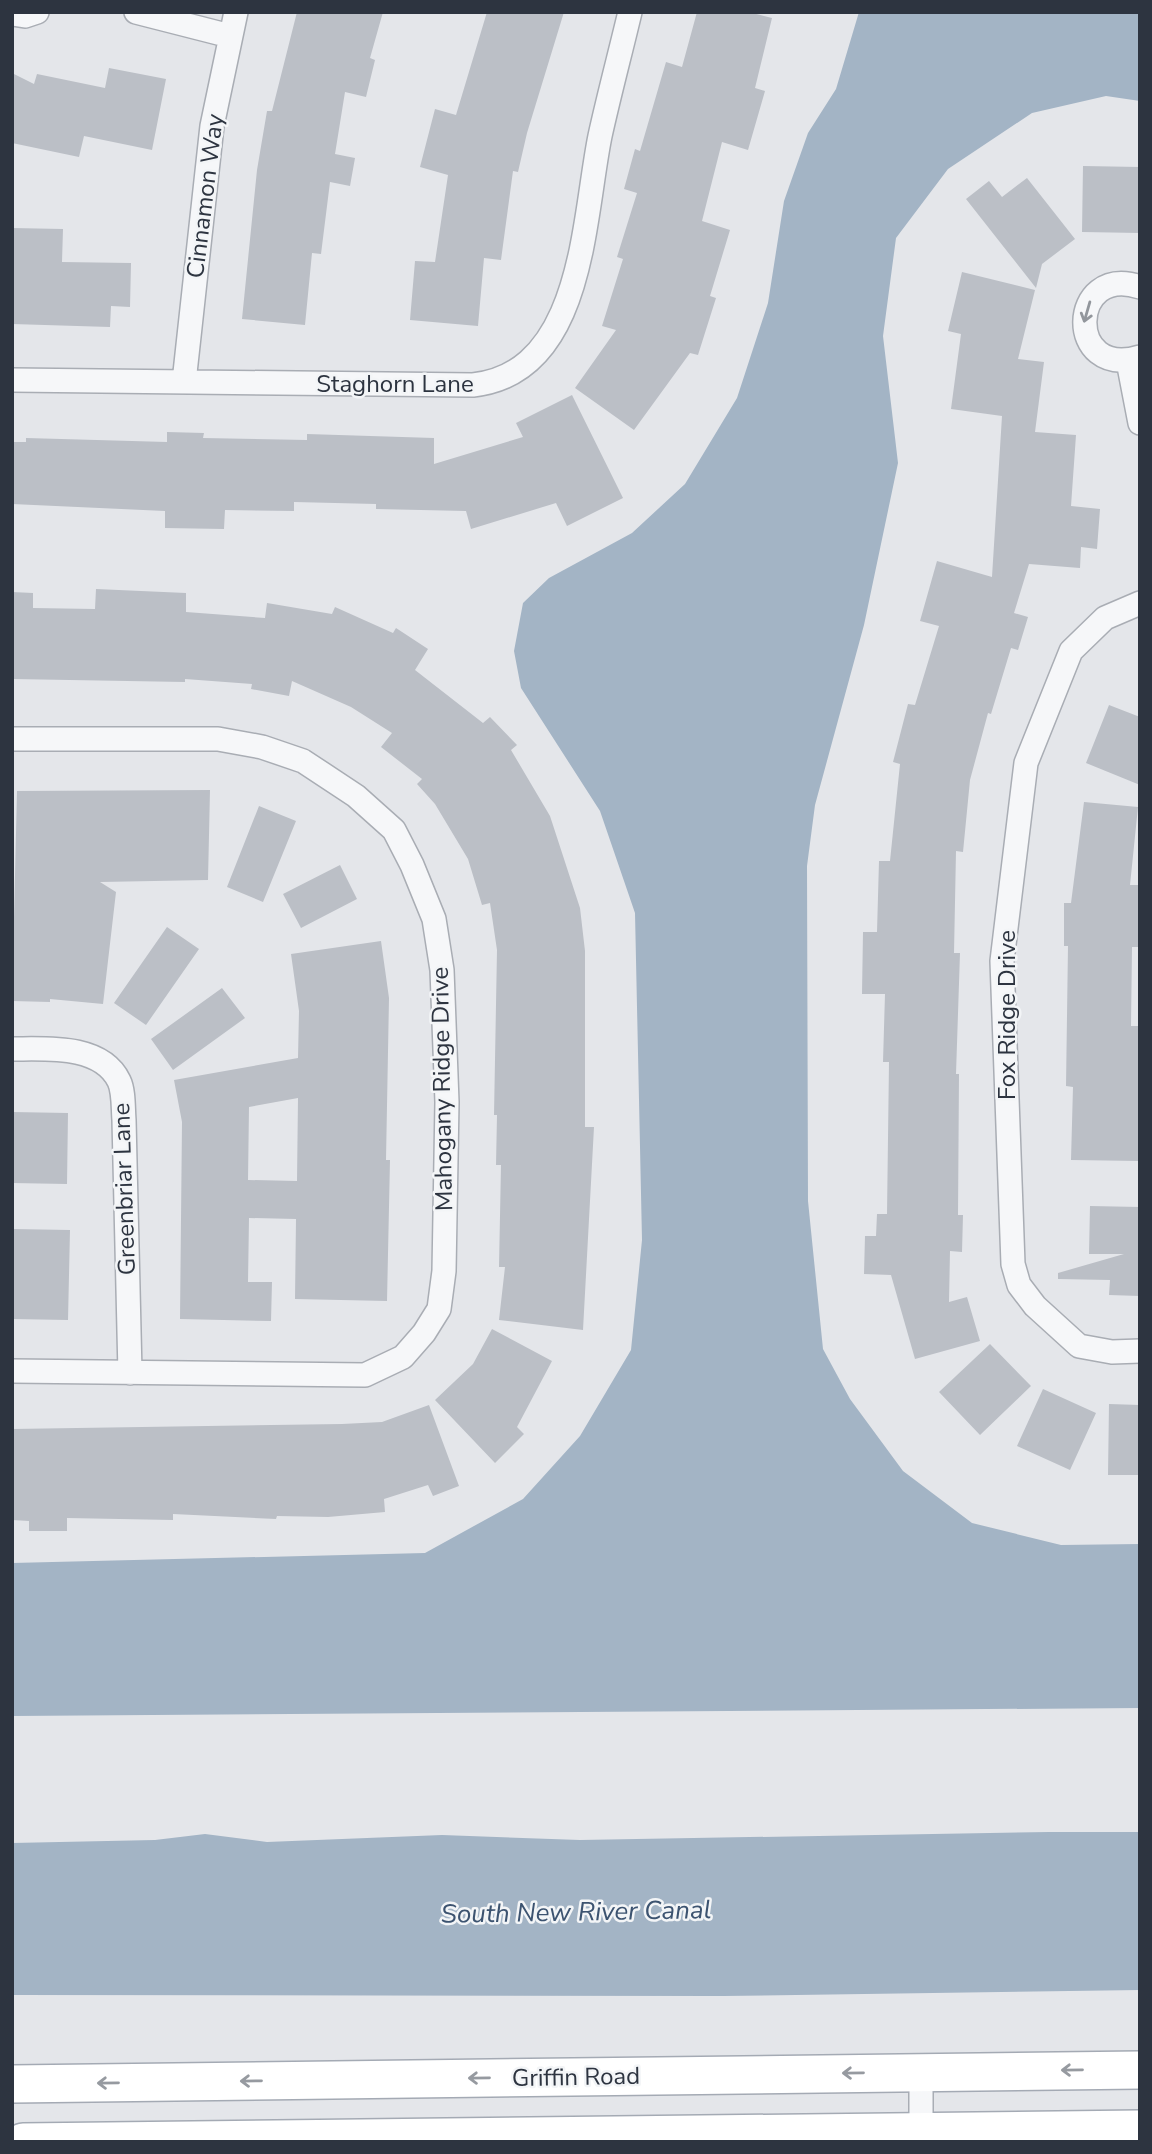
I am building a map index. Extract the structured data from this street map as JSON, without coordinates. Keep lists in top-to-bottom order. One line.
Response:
{"streets":{"main road":["Griffin Road"],"street":["Cinnamon Way","Staghorn Lane","Fox Ridge Drive","Mahogany Ridge Drive","Greenbriar Lane"]},"crossings":[["Cinnamon Way","Staghorn Lane"],["Mahogany Ridge Drive","Greenbriar Lane"]],"water":["South New River Canal"]}
